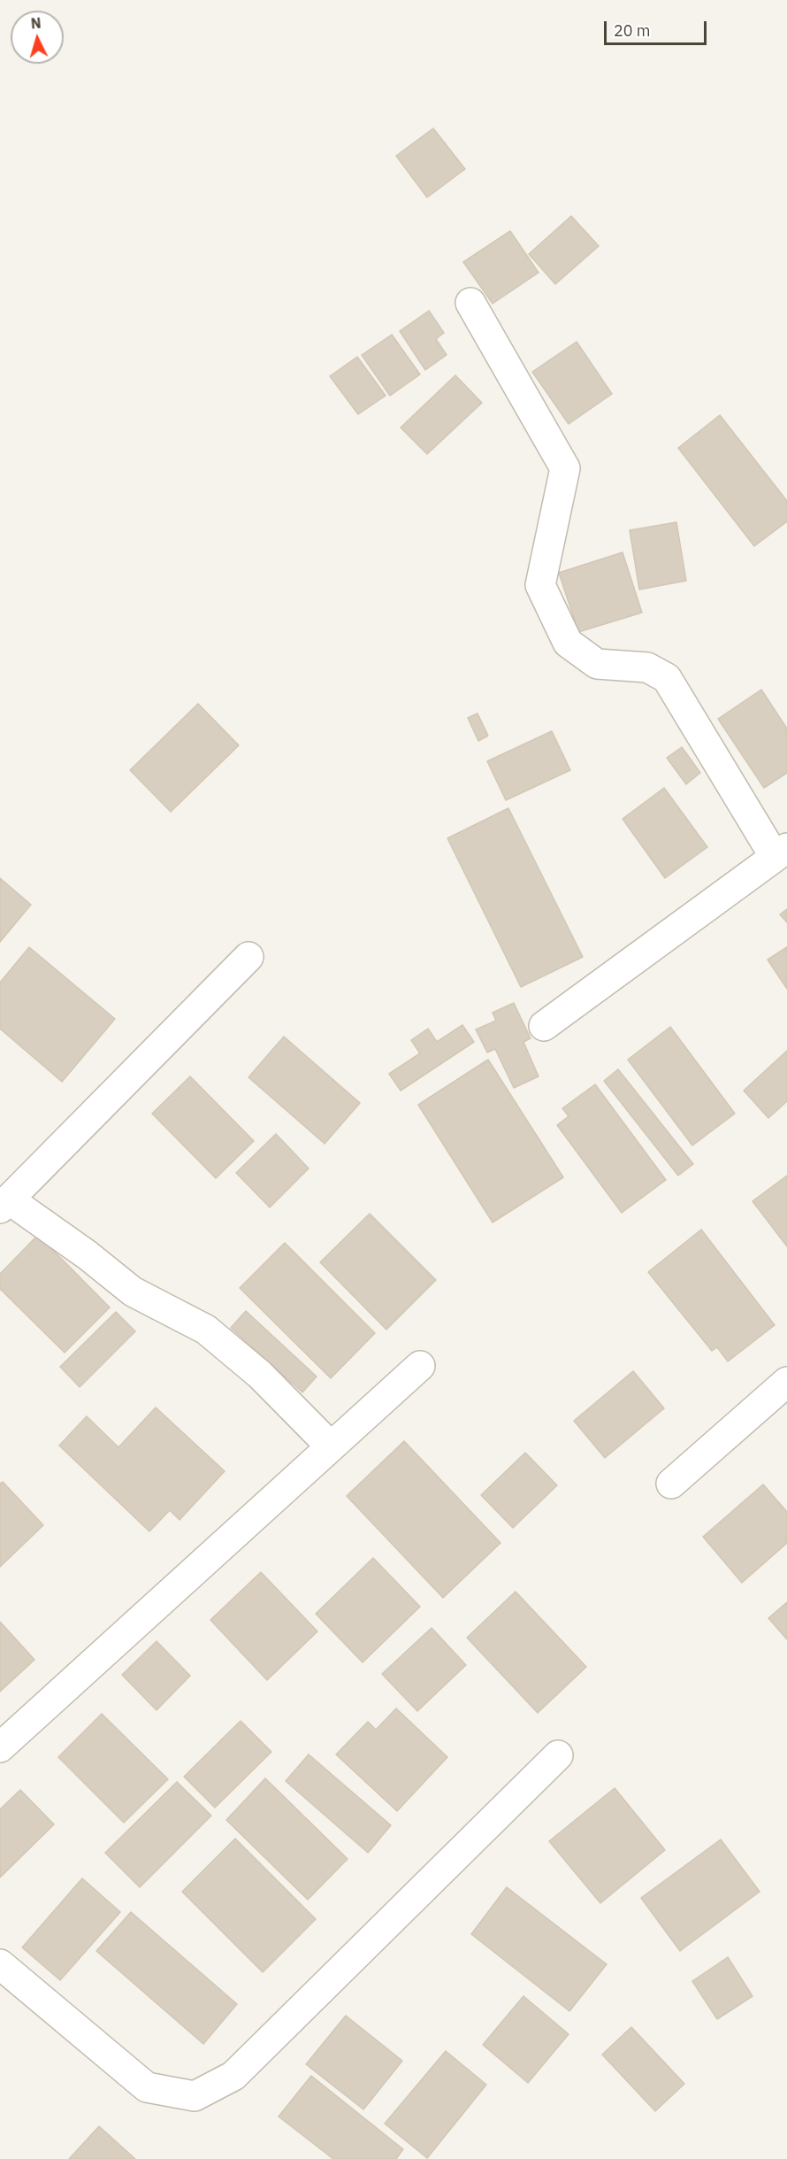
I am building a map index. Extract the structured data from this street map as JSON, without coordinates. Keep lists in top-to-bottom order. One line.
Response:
{"scale_bar":"20 m","north":"top"}
